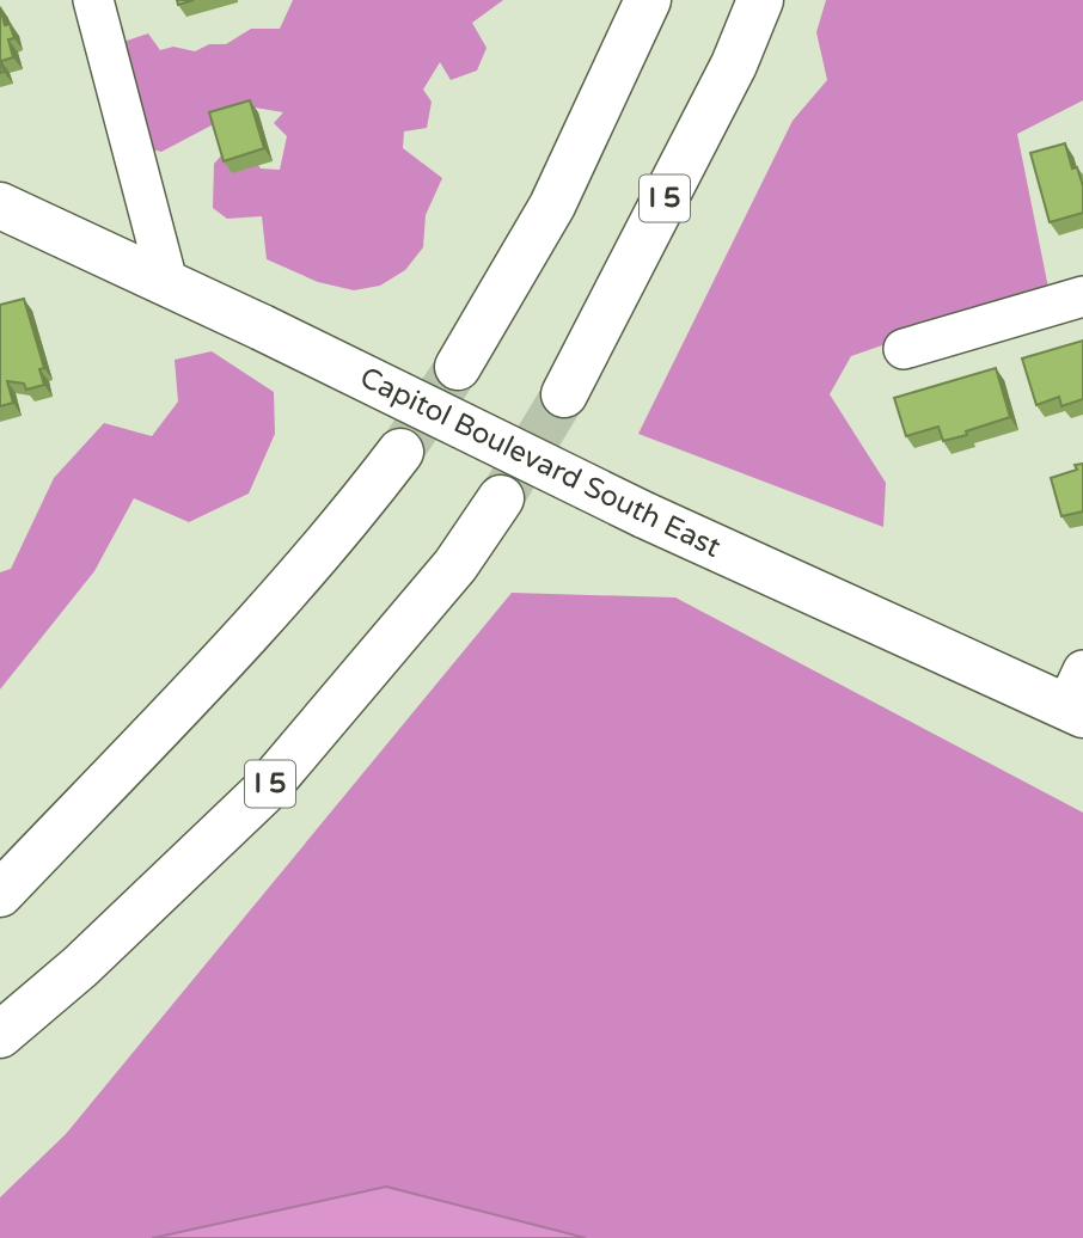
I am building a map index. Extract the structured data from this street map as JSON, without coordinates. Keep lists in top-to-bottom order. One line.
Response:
{"streets":{"main road":["I 5","Capitol Boulevard South East"]}}
